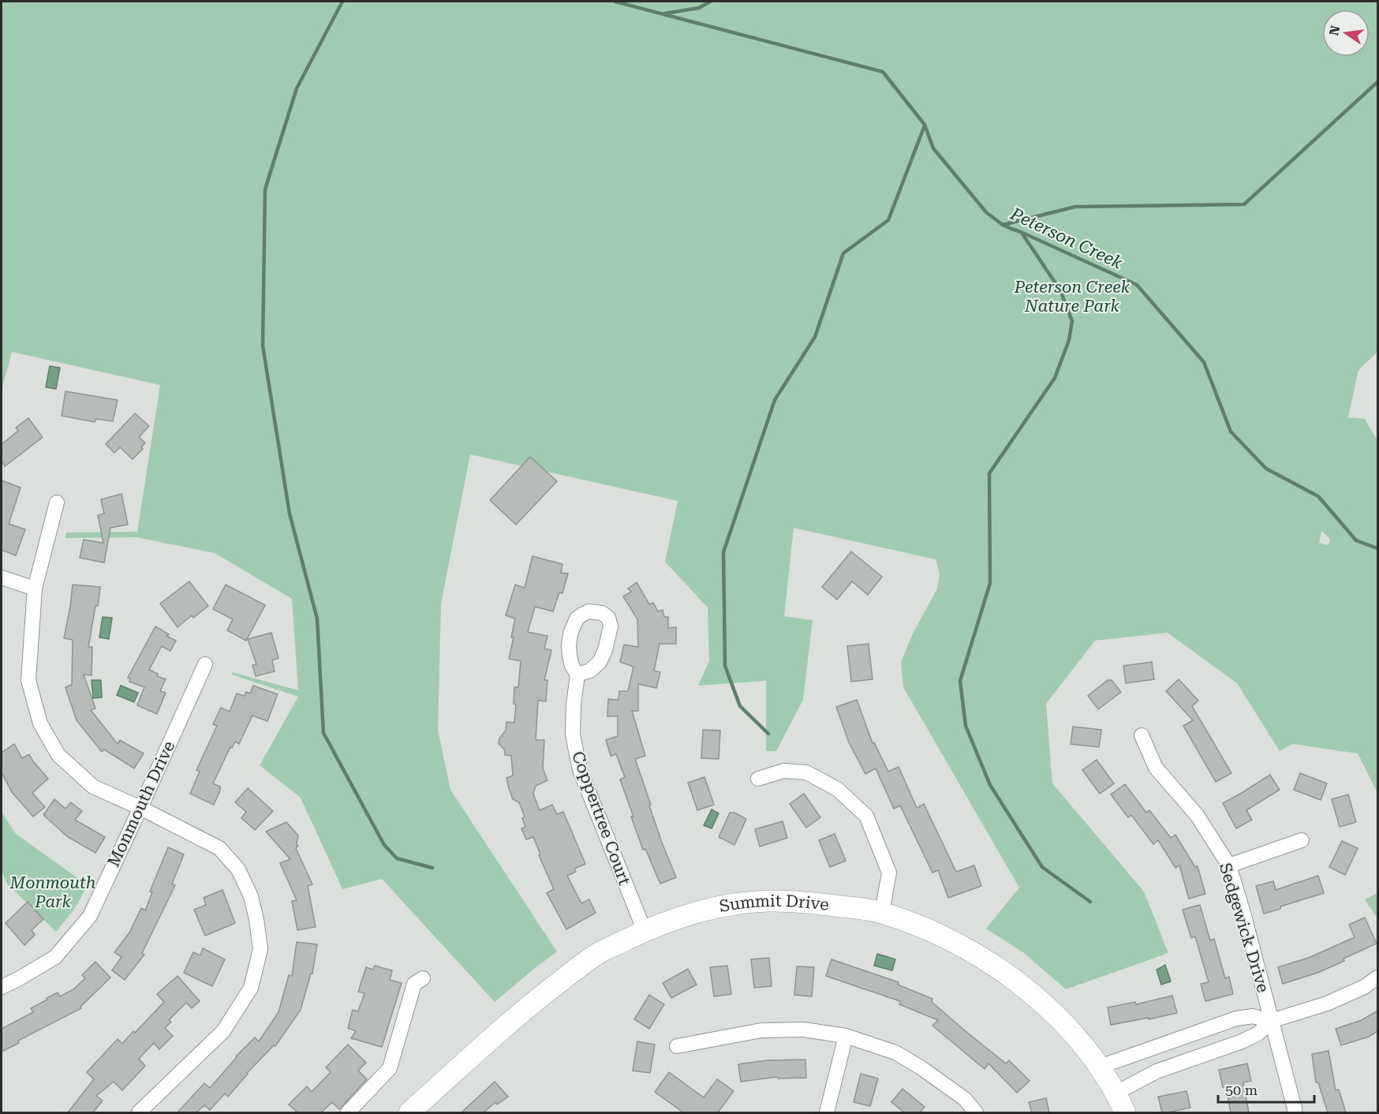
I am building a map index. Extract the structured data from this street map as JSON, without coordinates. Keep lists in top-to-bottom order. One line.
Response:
{"streets":{"main road":["Summit Drive"],"street":["Monmouth Drive","Coppertree Court","Sedgewick Drive"]},"crossings":[["Coppertree Court","Summit Drive"]],"water":["Peterson Creek"],"parks":["Peterson Creek Nature Park","Monmouth Park"],"scale_bar":"50 m","north":"left"}
